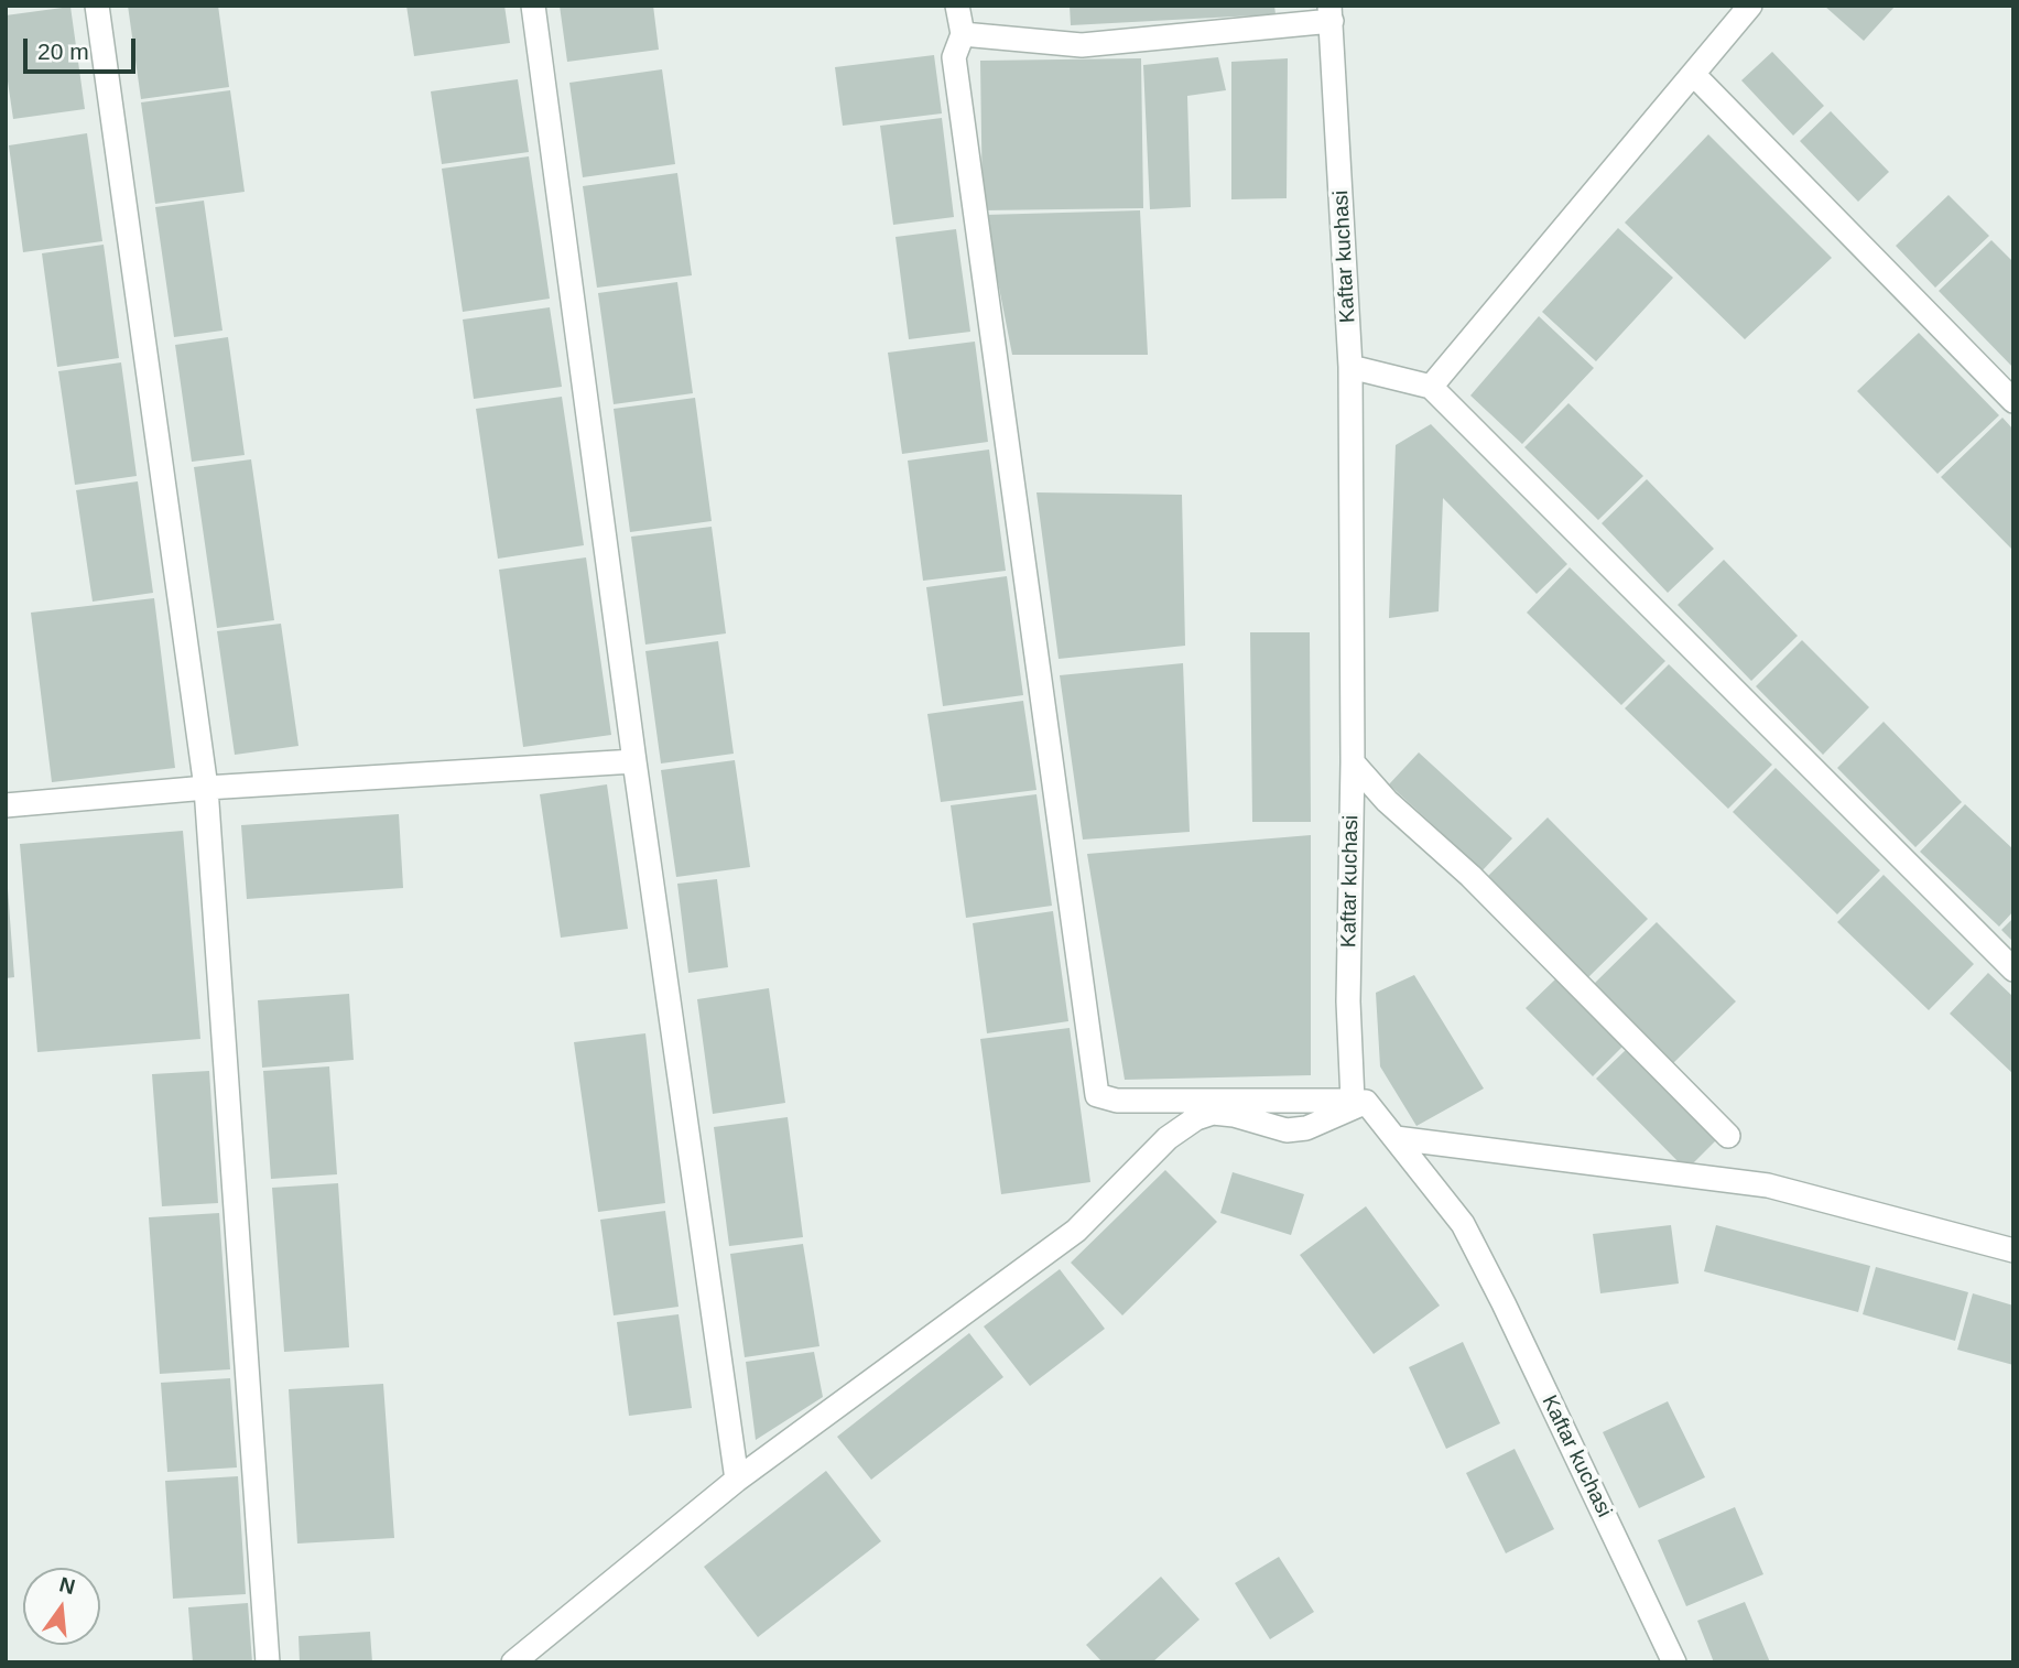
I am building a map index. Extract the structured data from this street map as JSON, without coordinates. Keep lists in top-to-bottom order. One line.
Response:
{"streets":{"street":["Kaftar kuchasi"]},"scale_bar":"20 m","north":"top"}
